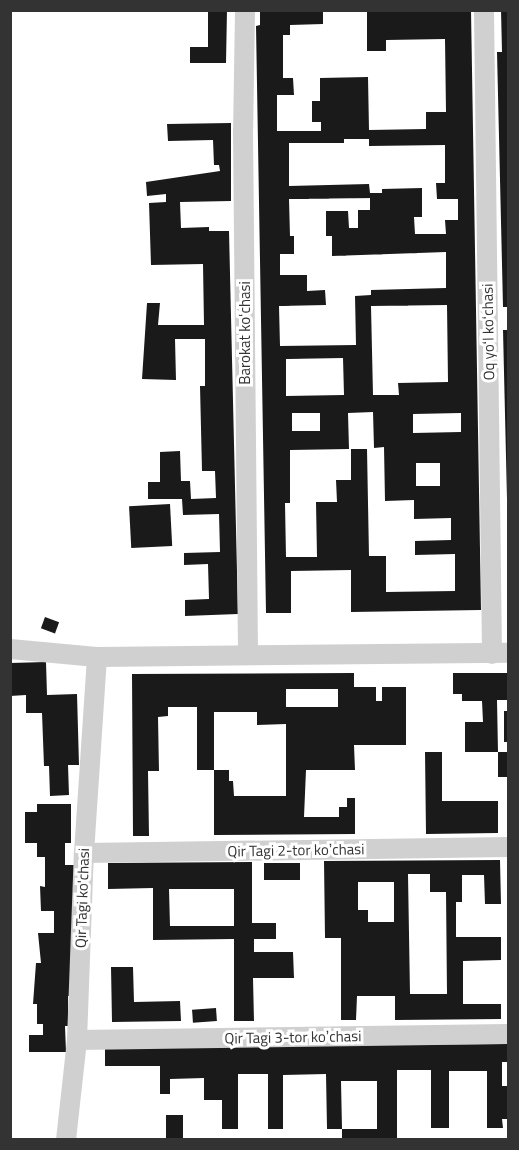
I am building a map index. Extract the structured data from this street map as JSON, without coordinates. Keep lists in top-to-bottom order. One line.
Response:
{"streets":{"street":["Oq yoʻl koʻchasi","Barokat koʻchasi","Qir Tagi 2-tor koʼchasi","Qir Tagi ko'chasi","Qir Tagi 3-tor koʼchasi"]},"crossings":[["Qir Tagi 2-tor koʼchasi","Qir Tagi ko'chasi"],["Qir Tagi ko'chasi","Qir Tagi 3-tor koʼchasi"]]}
